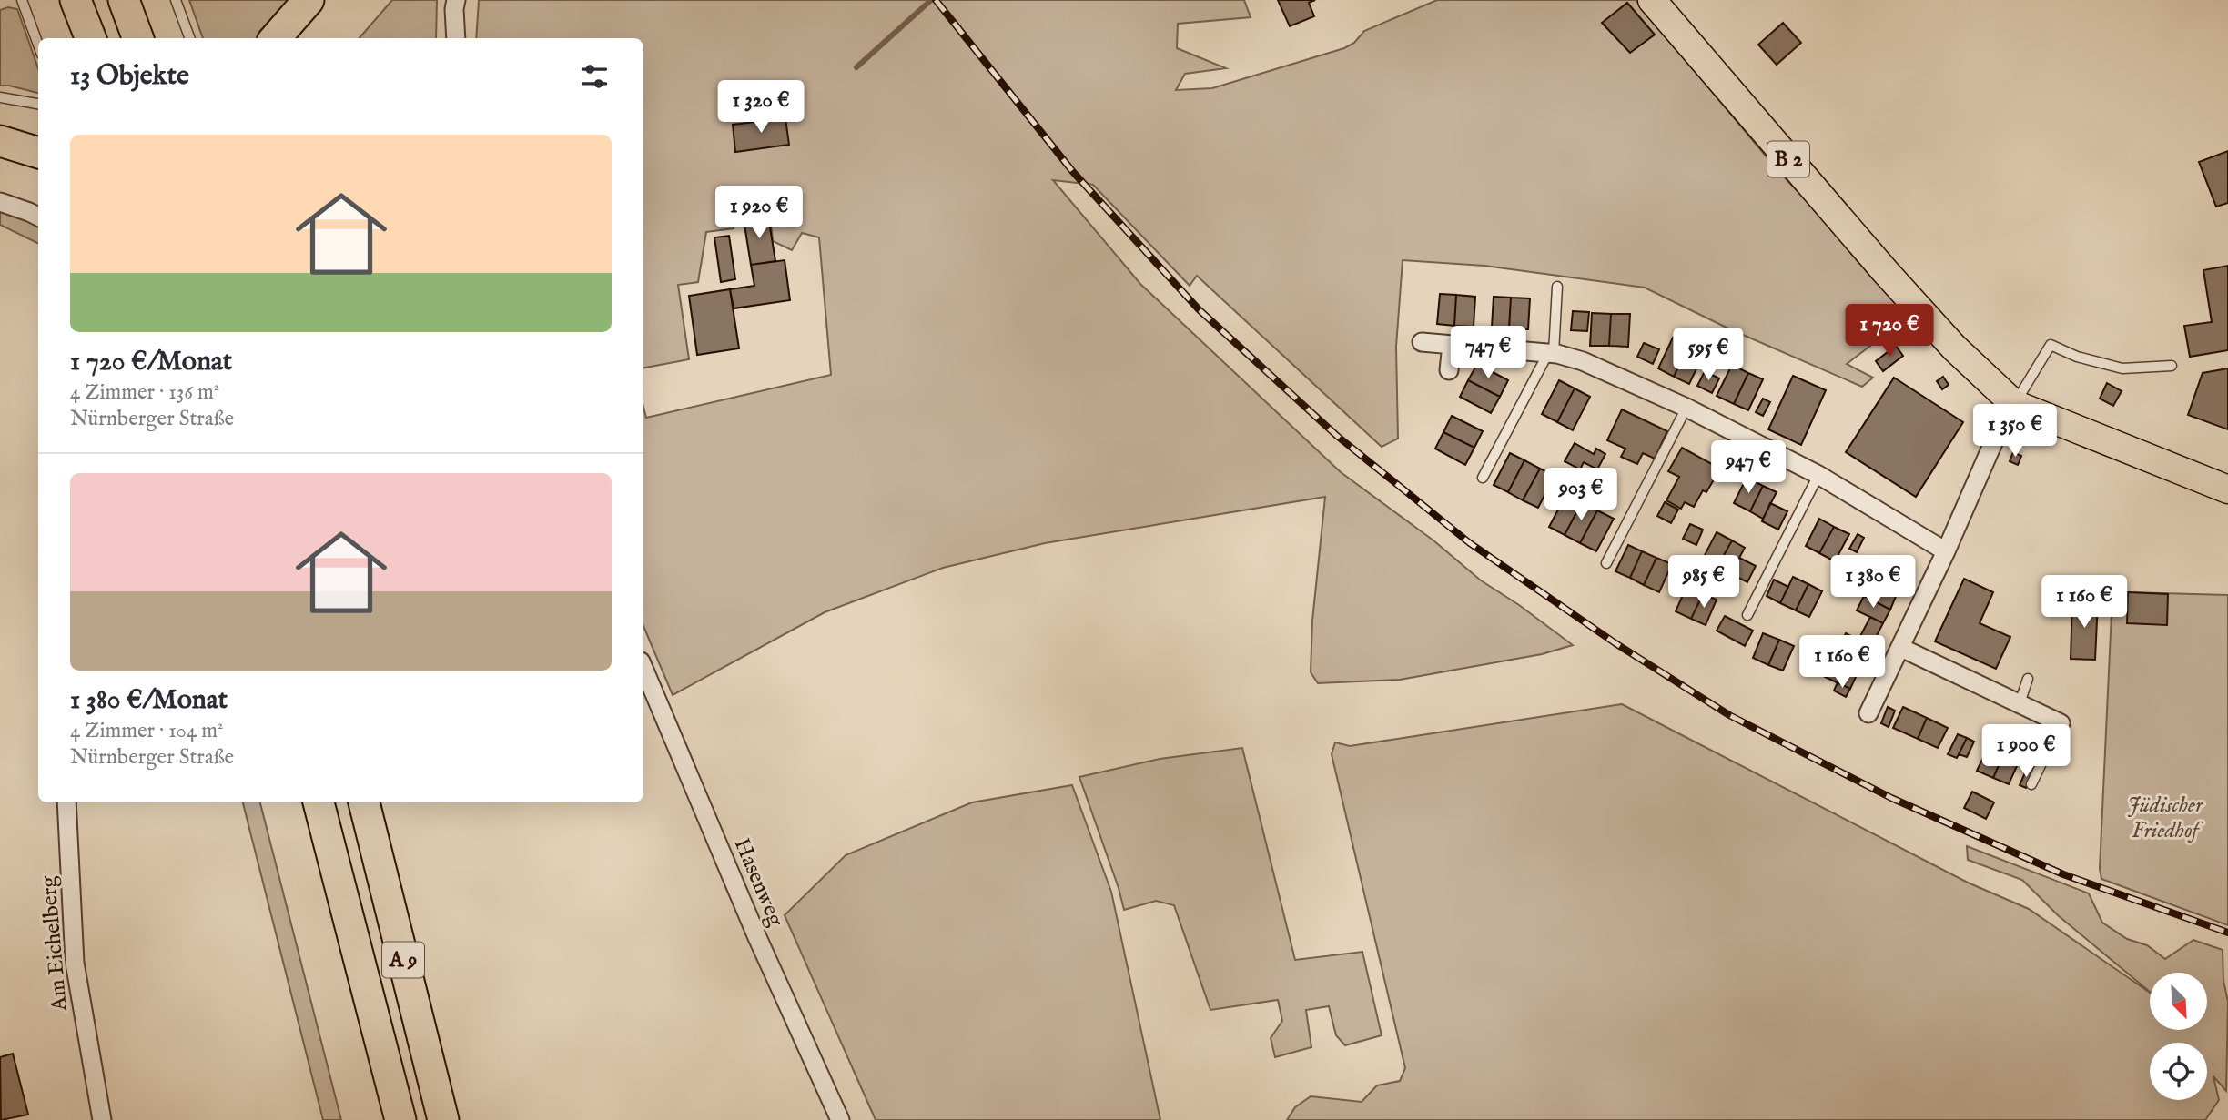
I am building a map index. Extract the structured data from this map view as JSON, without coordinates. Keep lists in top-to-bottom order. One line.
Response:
{"streets":{"highway":["A 9"],"main road":["B 2"],"street":["Hasenweg","Am Eichelberg"]},"parks":["Jüdischer Friedhof"],"north":"bottom right","page":{"heading":"13 Objekte","price":["1 320 €","1 920 €","1 720 €","747 €","595 €","1 350 €","947 €","903 €","985 €","1 380 €","1 160 €","1 160 €","1 900 €"],"list":[{"name":"1 720 €/Monat","note":"4 Zimmer · 136 m² · Nürnberger Straße"},{"name":"1 380 €/Monat","note":"4 Zimmer · 104 m² · Nürnberger Straße"}]}}
